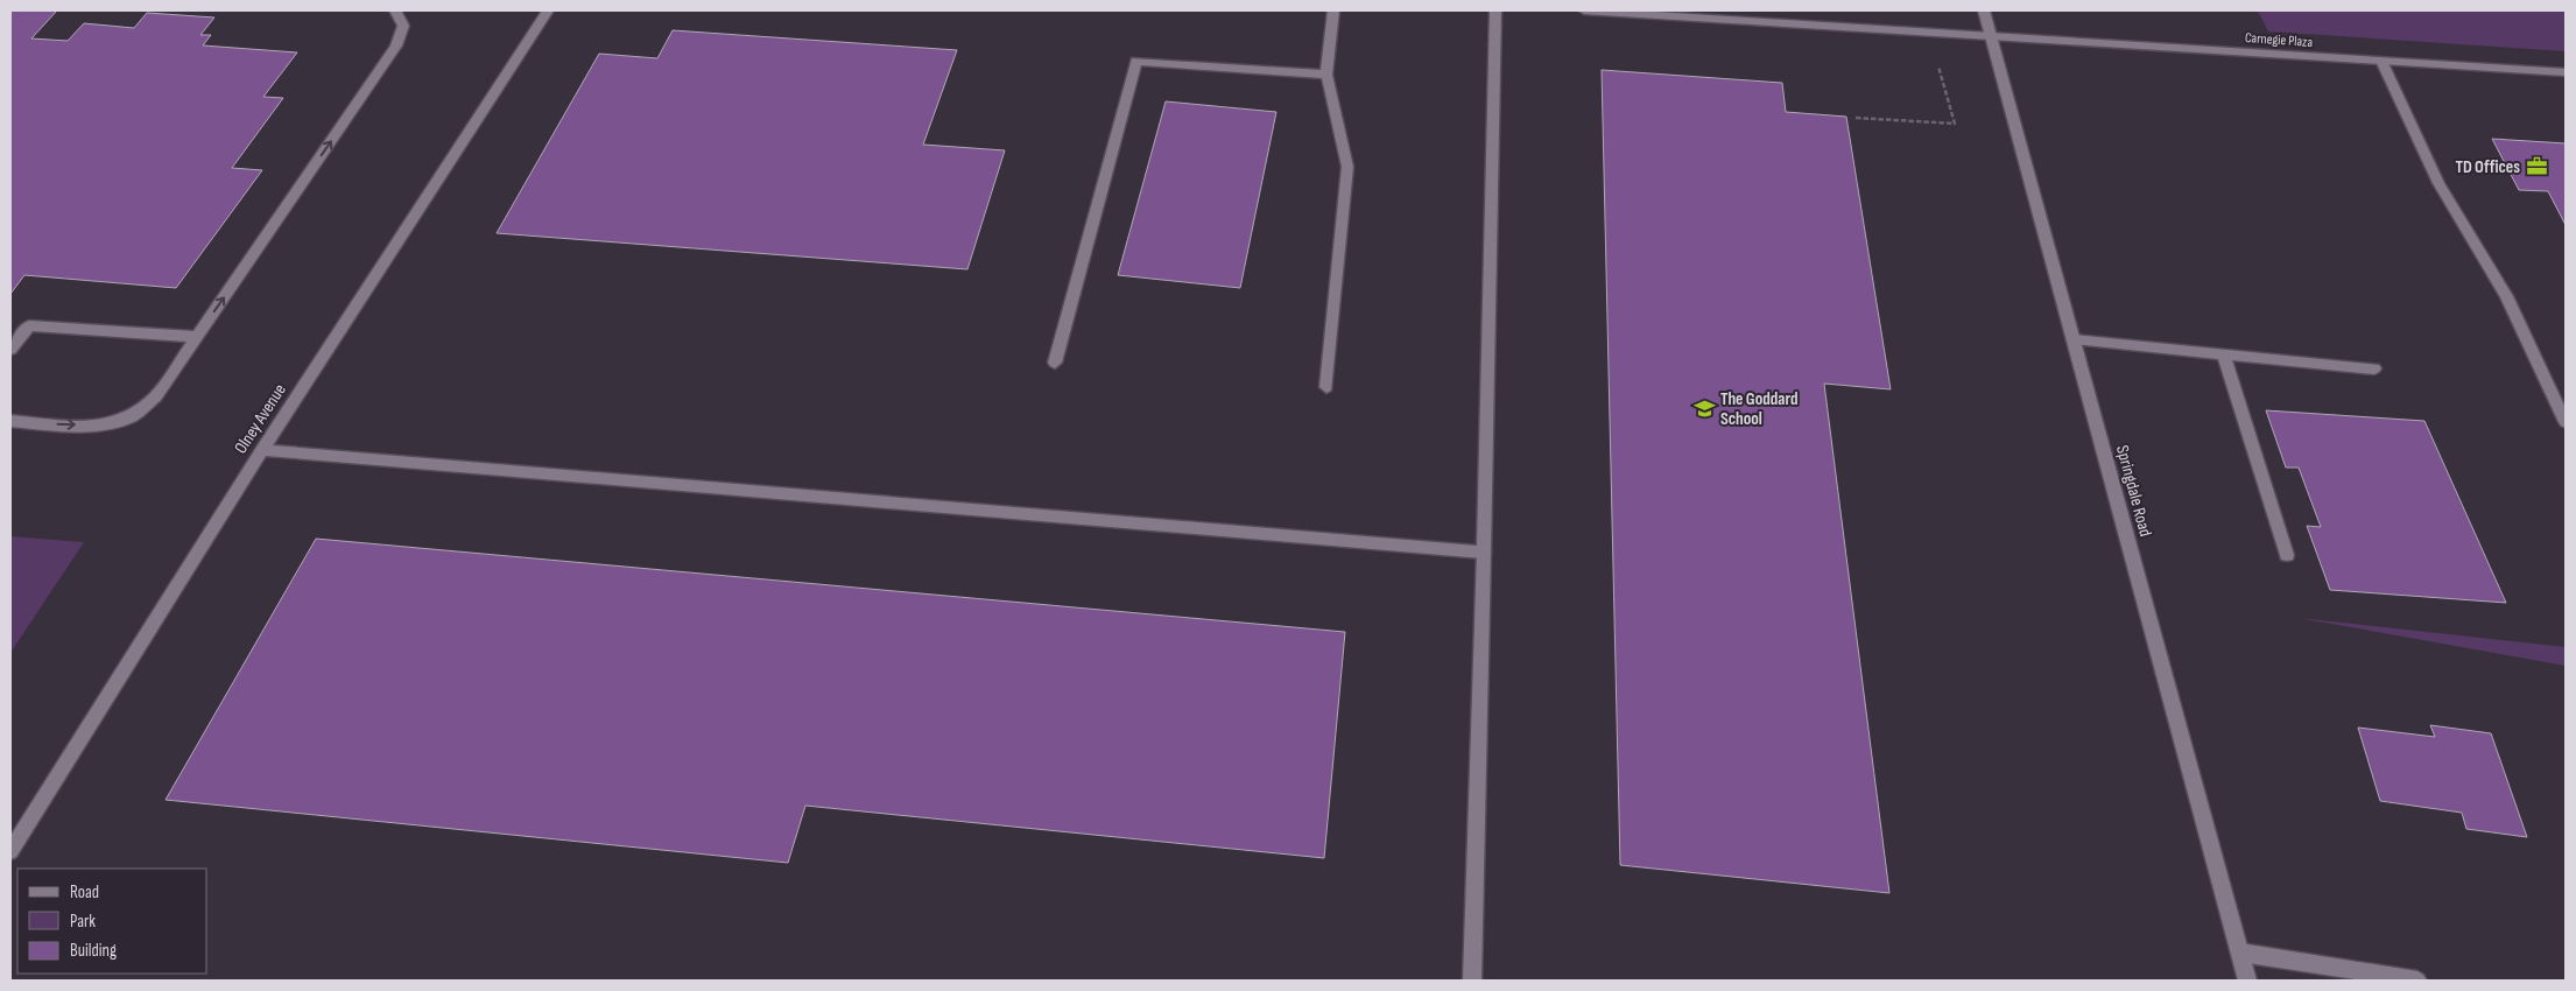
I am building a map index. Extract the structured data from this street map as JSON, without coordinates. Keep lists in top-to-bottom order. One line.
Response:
{"streets":{"street":["Carnegie Plaza","Olney Avenue","Springdale Road"]},"crossings":[["Carnegie Plaza","Springdale Road"]],"places":{"office":["TD Offices"],"school or university":["The Goddard School"]},"legend":["Road","Park","Building"]}
